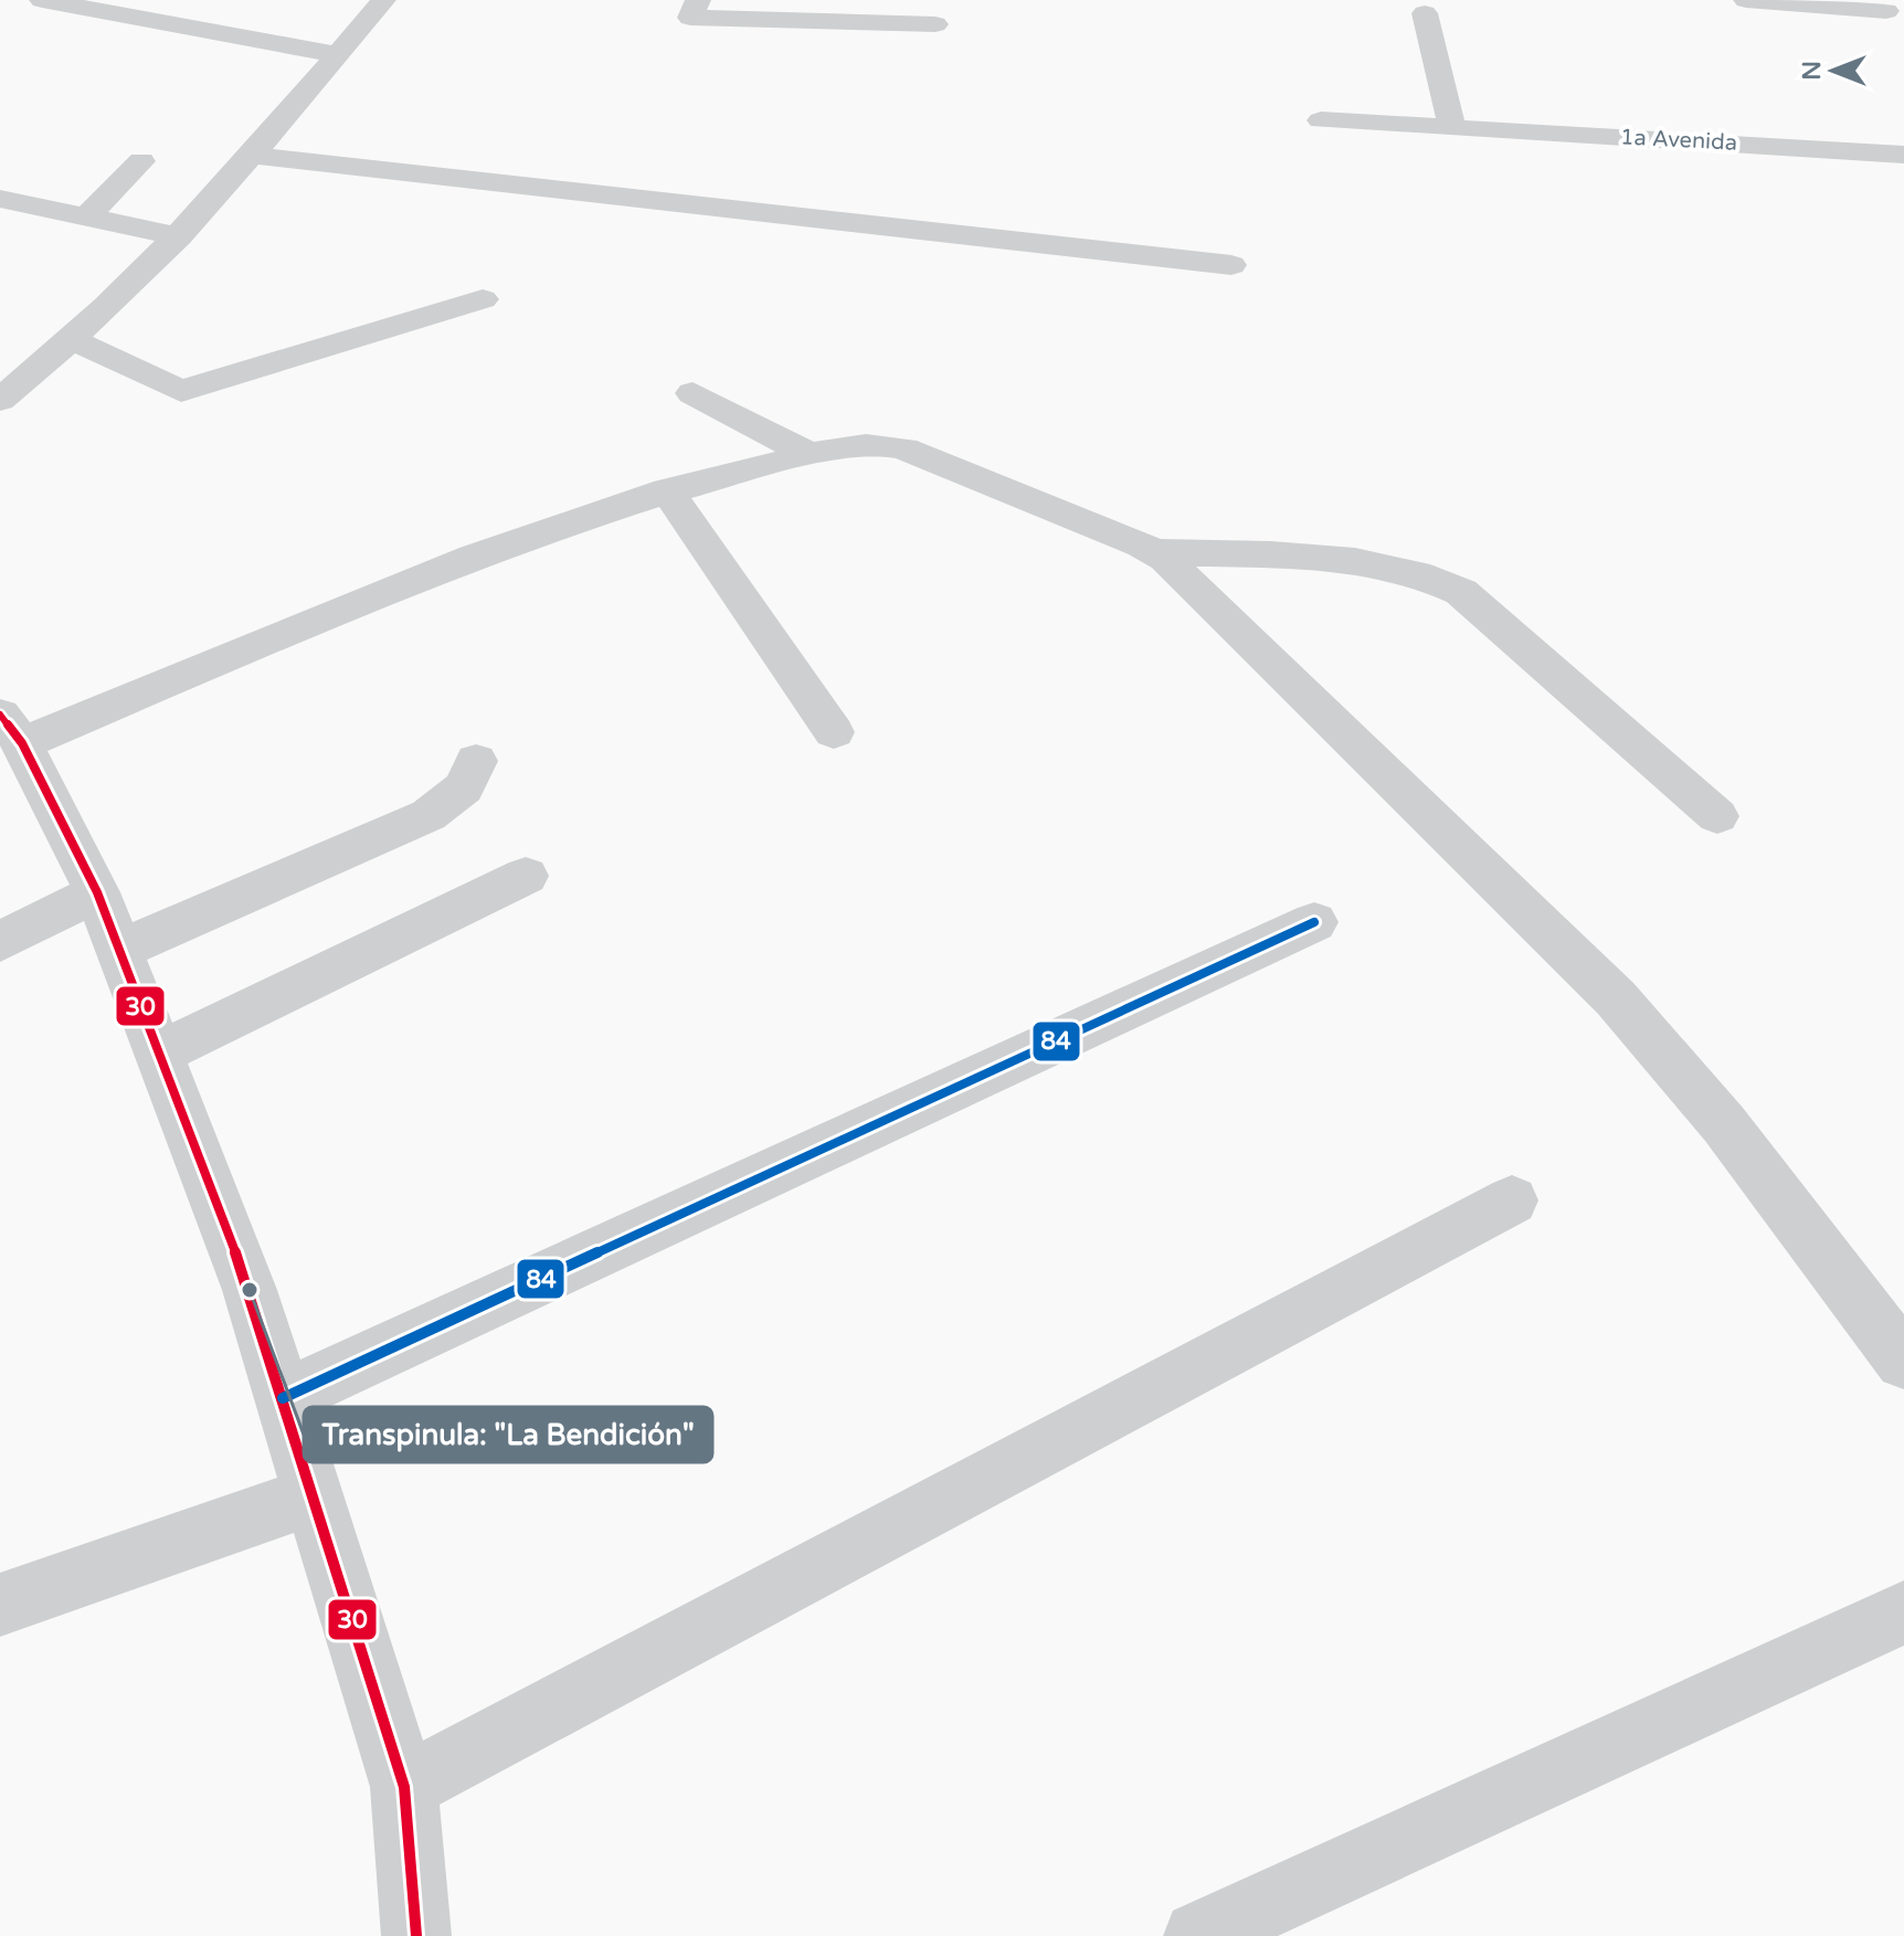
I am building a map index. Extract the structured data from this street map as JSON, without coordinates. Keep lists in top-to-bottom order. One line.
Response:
{"streets":{"street":["1a Avenida"]},"places":["Transpinula: \"La Bendición\""],"lines":["transit line 30","transit line 84"],"north":"left"}
